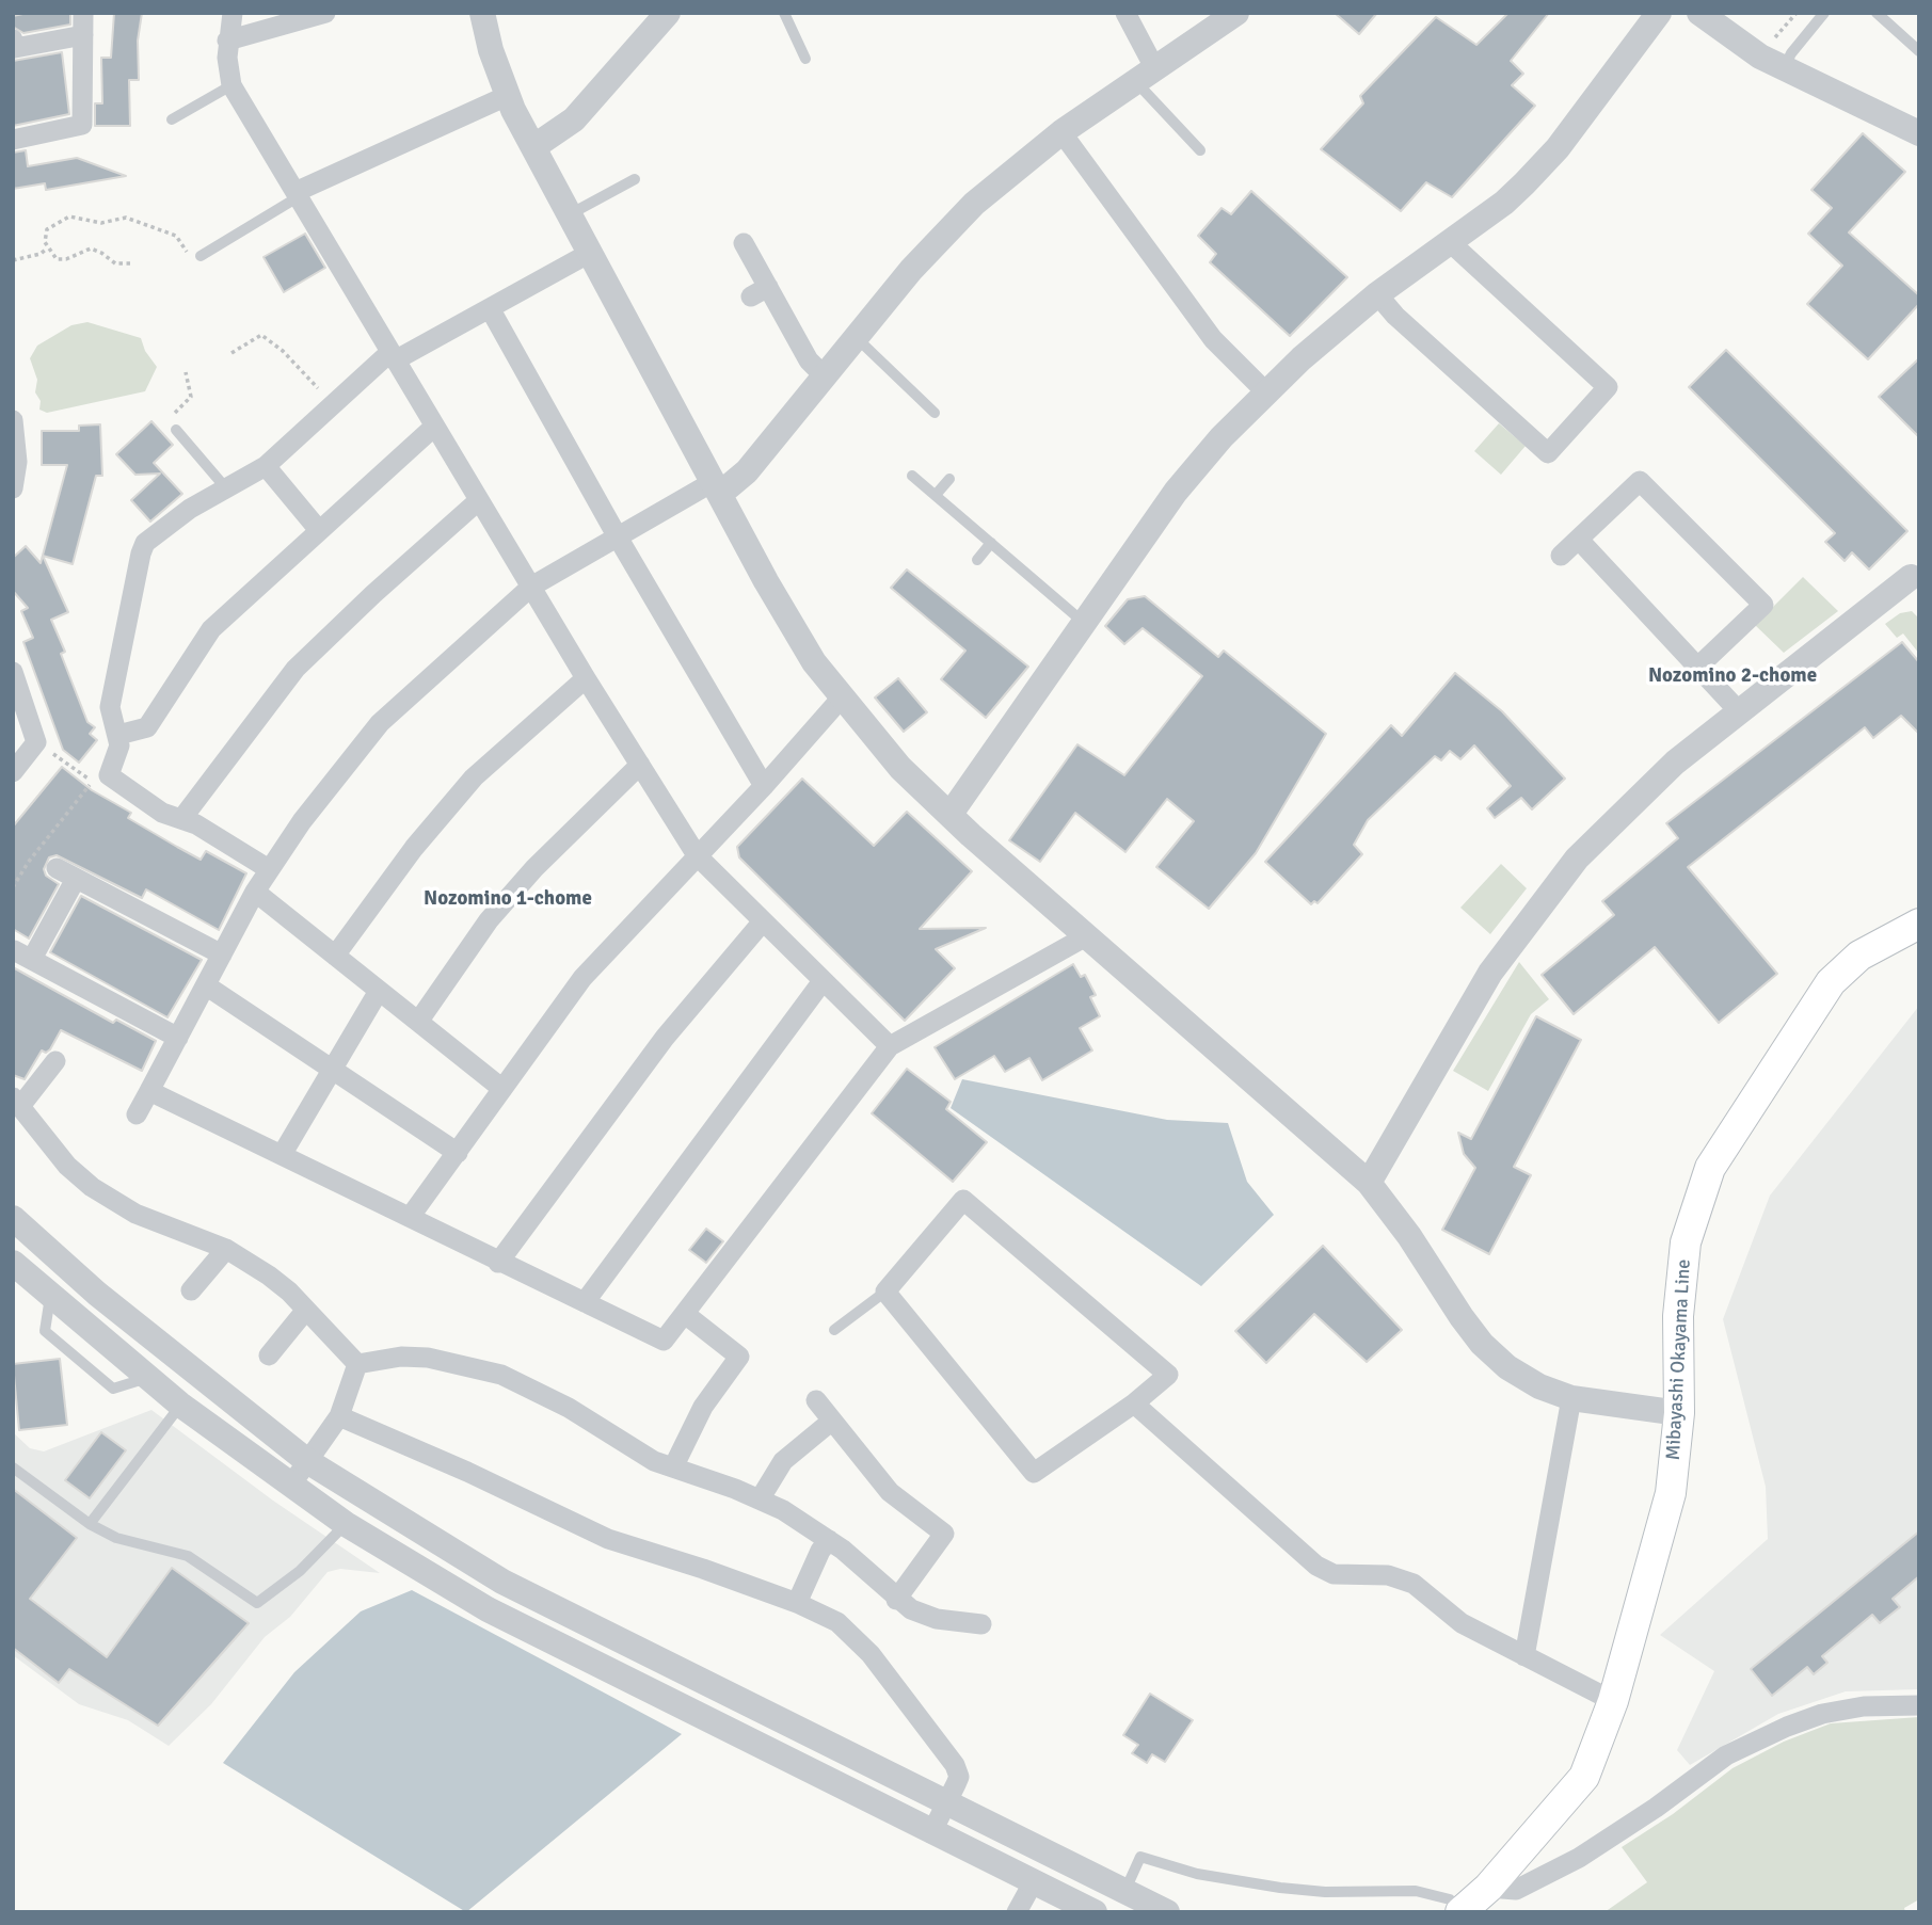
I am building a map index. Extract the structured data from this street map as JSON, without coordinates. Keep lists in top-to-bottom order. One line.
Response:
{"streets":{"main road":["Mibayashi Okayama Line"]},"districts":["Nozomino 2-chome","Nozomino 1-chome"]}
